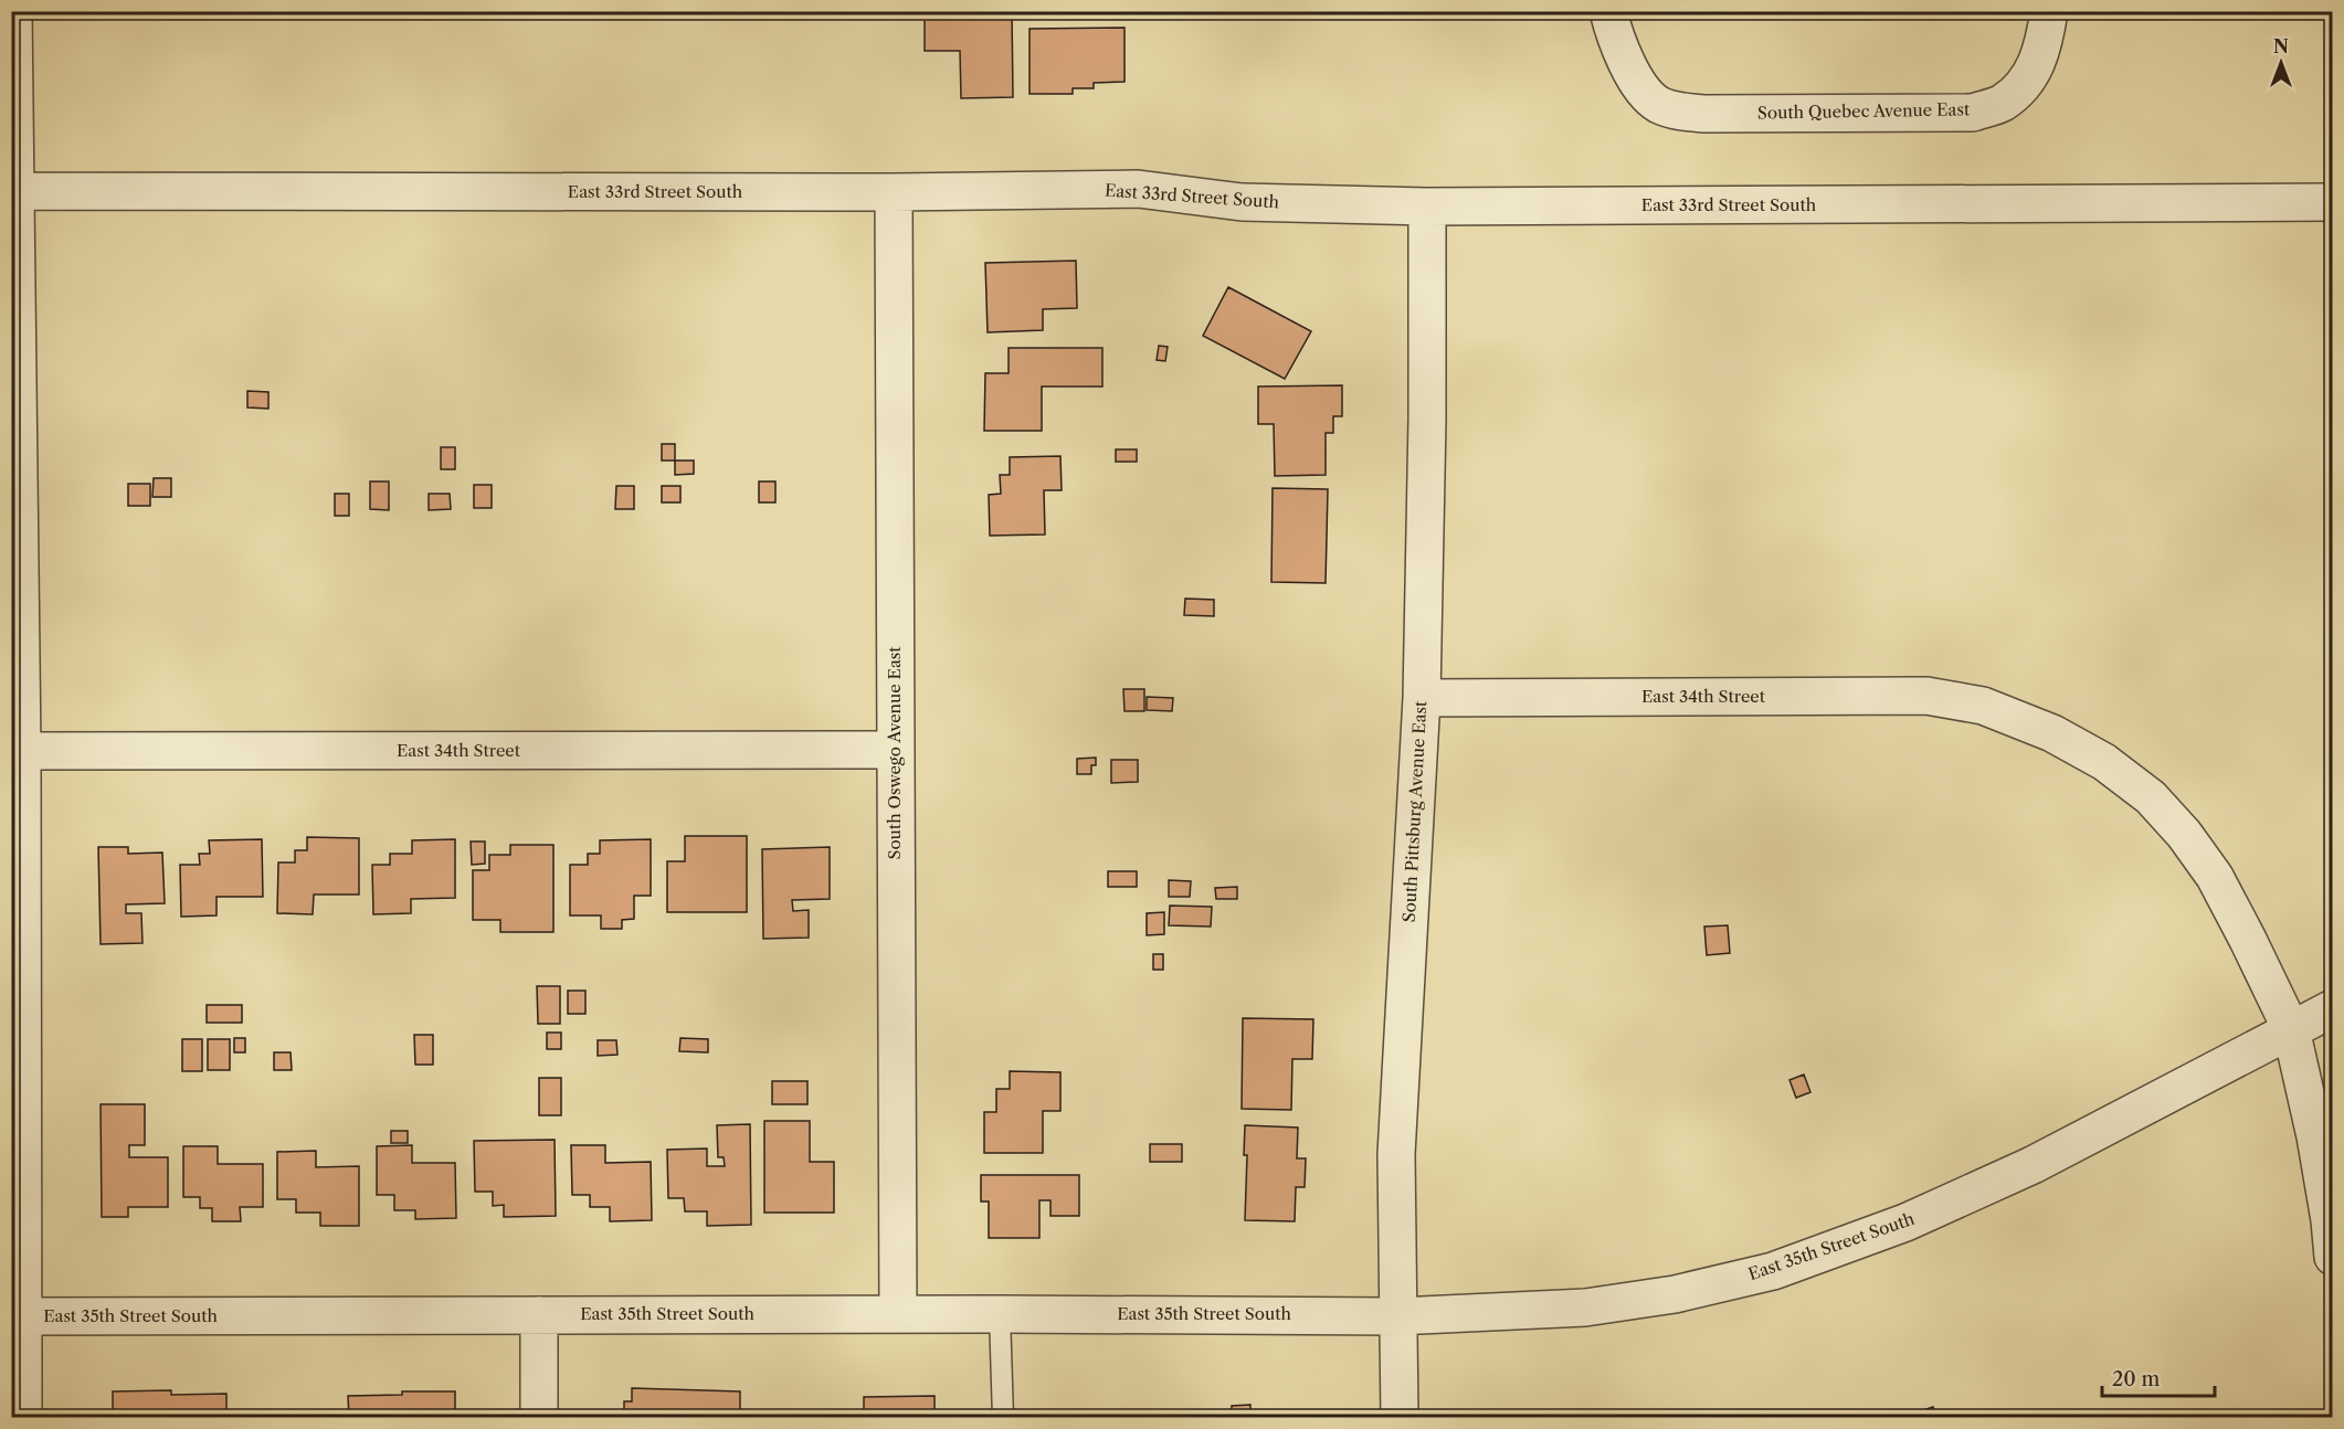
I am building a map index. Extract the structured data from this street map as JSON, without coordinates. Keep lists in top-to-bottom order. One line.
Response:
{"streets":{"street":["South Quebec Avenue East","East 33rd Street South","East 34th Street","South Oswego Avenue East","South Pittsburg Avenue East","East 35th Street South"]},"crossings":[["East 33rd Street South","South Oswego Avenue East"],["East 33rd Street South","South Pittsburg Avenue East"],["East 34th Street","South Oswego Avenue East"],["East 34th Street","South Pittsburg Avenue East"],["East 34th Street","East 35th Street South"],["South Oswego Avenue East","East 35th Street South"],["South Pittsburg Avenue East","East 35th Street South"]],"scale_bar":"20 m","north":"top"}
